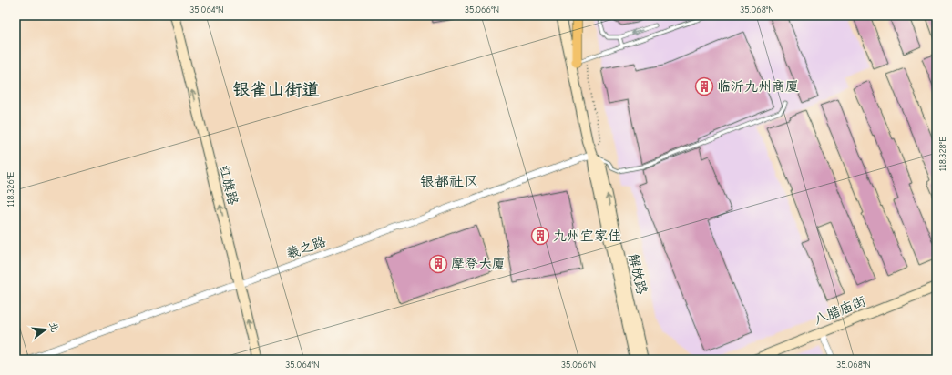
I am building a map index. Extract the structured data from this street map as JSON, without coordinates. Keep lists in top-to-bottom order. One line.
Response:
{"streets":{"main road":["红旗路","解放路","八腊庙街"],"street":["羲之路"]},"crossings":[["红旗路","羲之路"],["羲之路","解放路"]],"one_way":["红旗路"],"districts":["银雀山街道","银都社区"],"places":{"building":["临沂九州商厦","九州宜家佳","摩登大厦"]},"north":"right","coordinates":["35.064°N","35.066°N","35.068°N","118.328°E","118.326°E"]}
